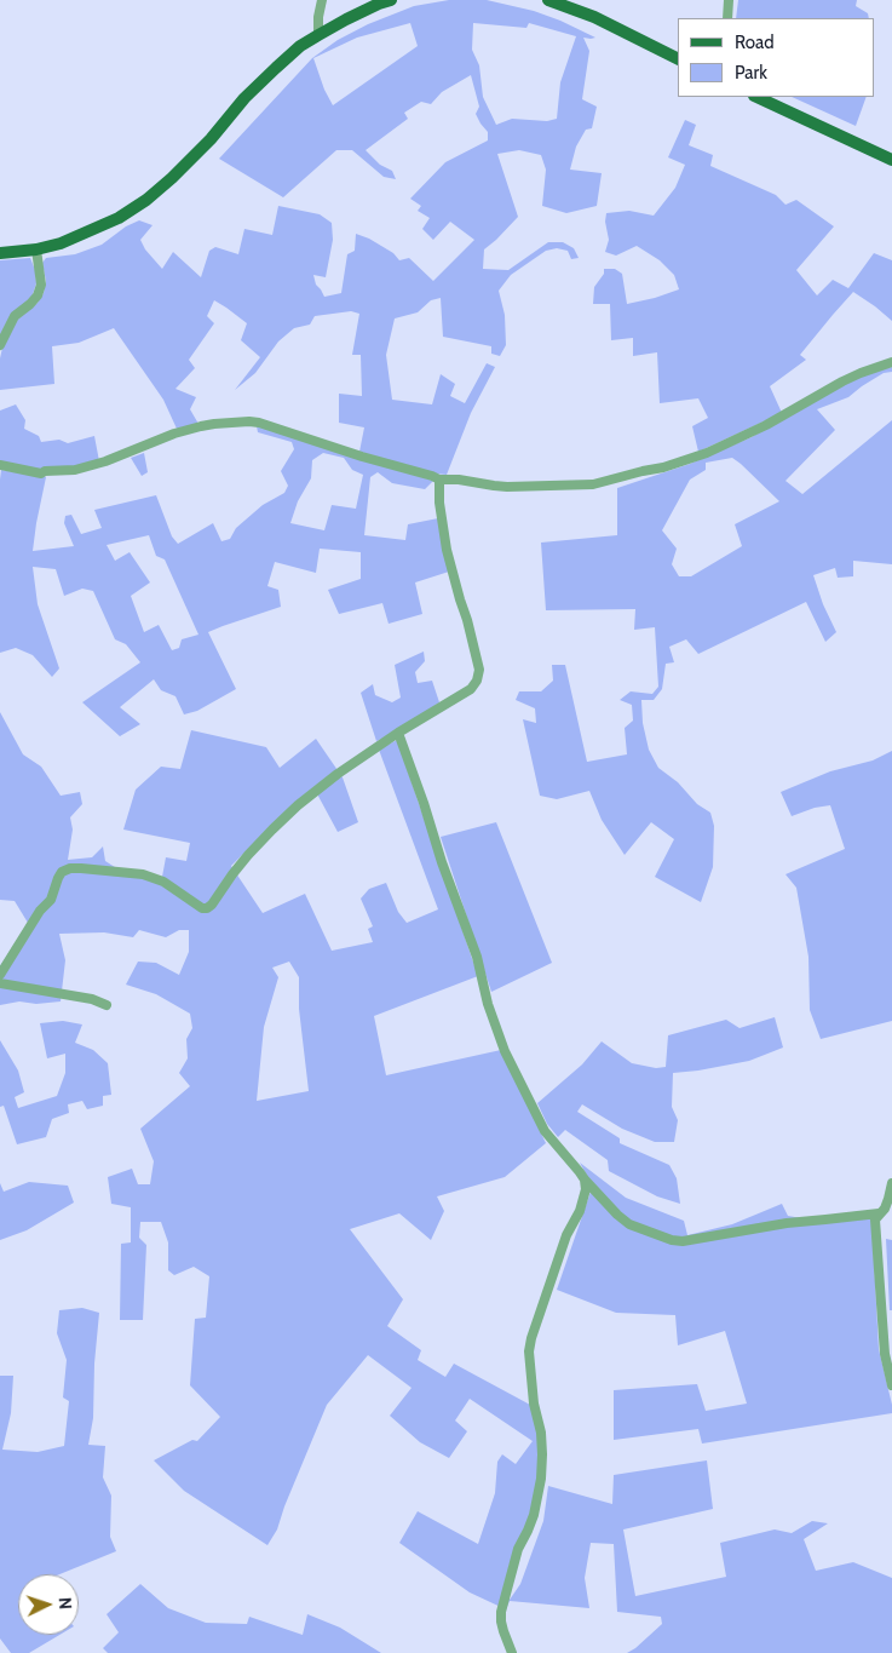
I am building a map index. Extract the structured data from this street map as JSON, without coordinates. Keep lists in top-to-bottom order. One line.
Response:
{"legend":["Road","Park"],"north":"right"}
